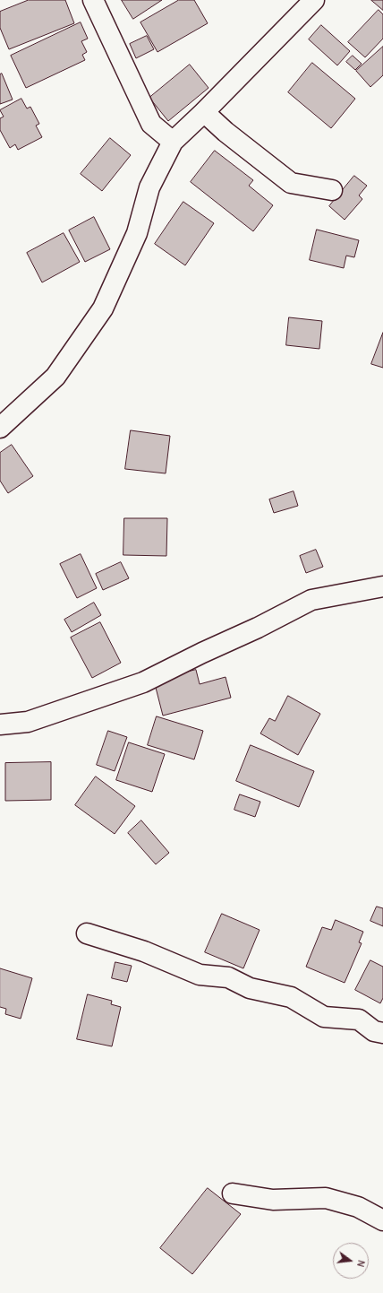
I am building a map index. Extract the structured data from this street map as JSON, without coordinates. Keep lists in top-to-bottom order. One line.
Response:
{"north":"right"}
